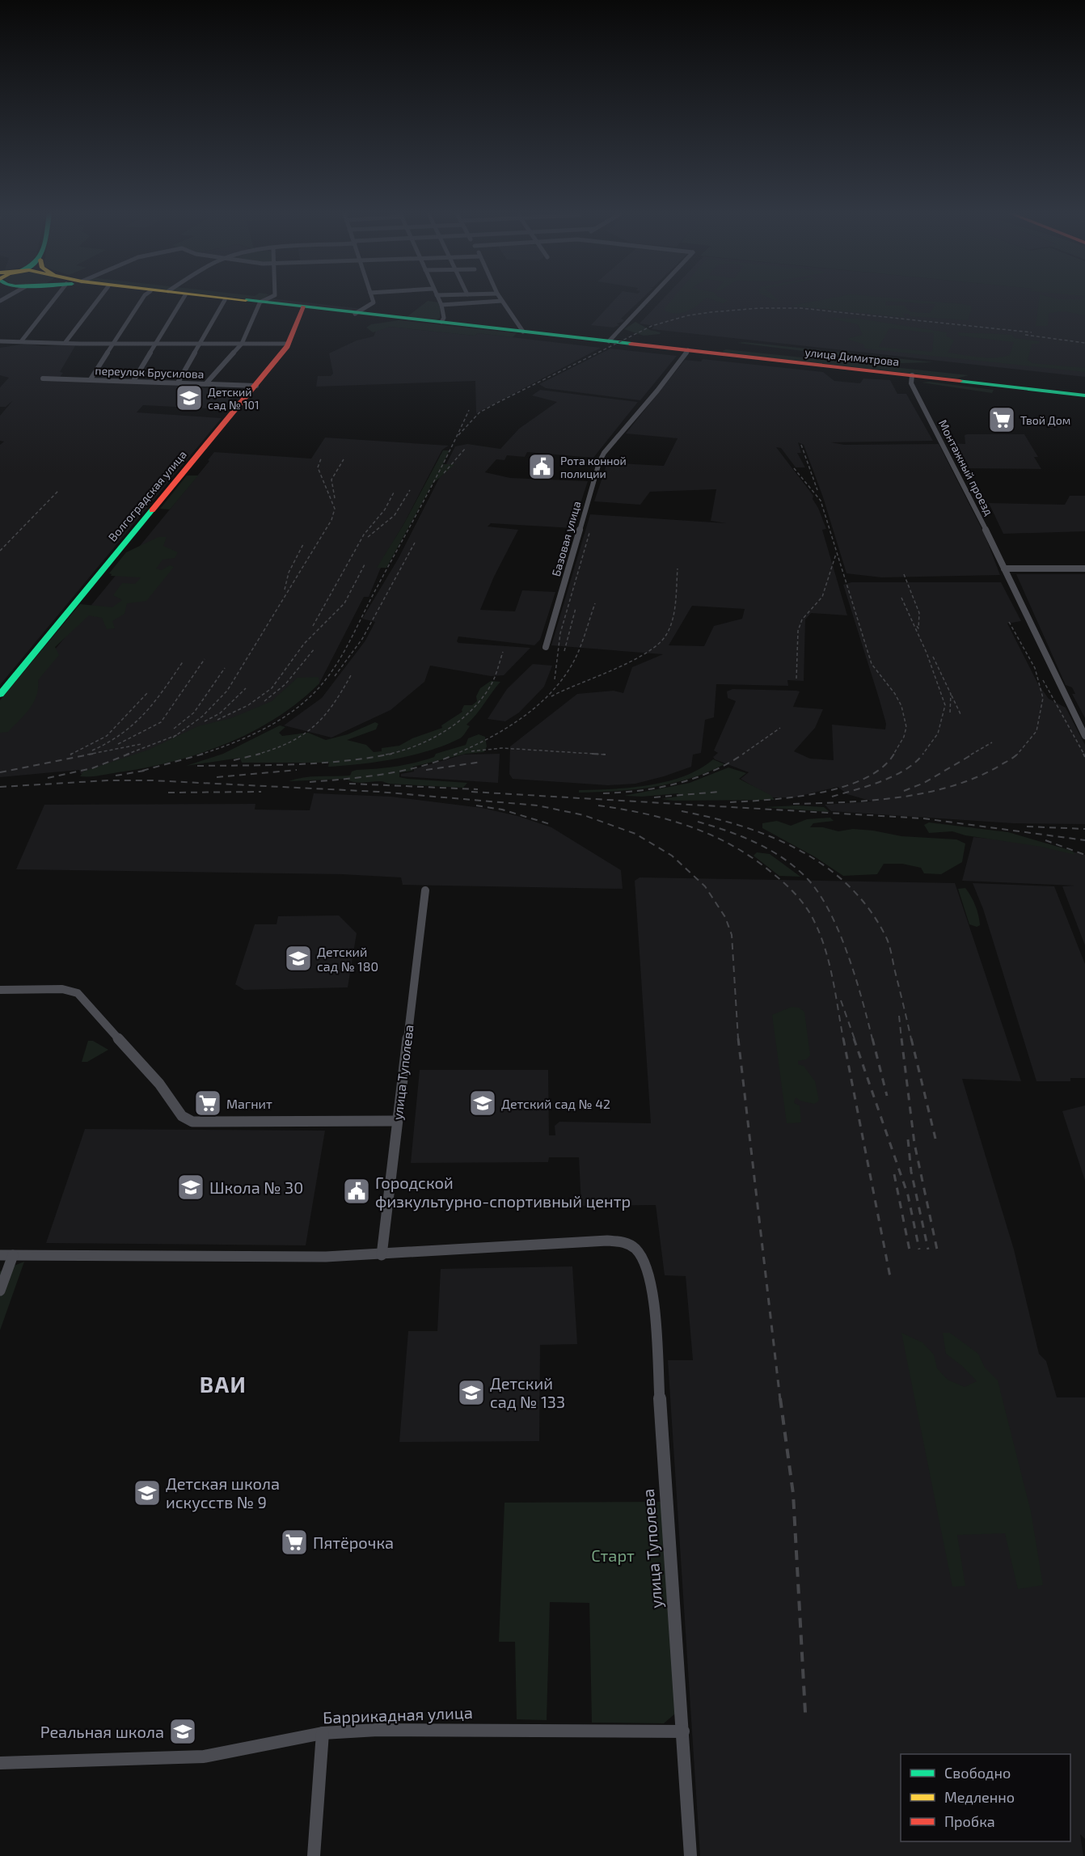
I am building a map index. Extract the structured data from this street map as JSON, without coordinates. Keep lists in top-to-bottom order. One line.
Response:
{"streets":{"main road":["улица Димитрова","Волгоградская улица"],"street":["переулок Брусилова","Монтажный проезд","Базовая улица","улица Туполева","Баррикадная улица"]},"crossings":[["улица Димитрова","Монтажный проезд"],["улица Димитрова","Волгоградская улица"],["улица Димитрова","Базовая улица"],["переулок Брусилова","Волгоградская улица"],["улица Туполева","Баррикадная улица"]],"districts":["ВАИ"],"parks":["Старт"],"places":{"school or university":["Детский сад № 101","Детский сад № 180","Детский сад № 42","Школа № 30","Детский сад № 133","Детская школа искусств № 9","Реальная школа"],"supermarket":["Твой Дом","Магнит","Пятёрочка"],"public building":["Рота конной полиции","Городской физкультурно-спортивный центр"]},"legend":["Свободно","Медленно","Пробка"]}
